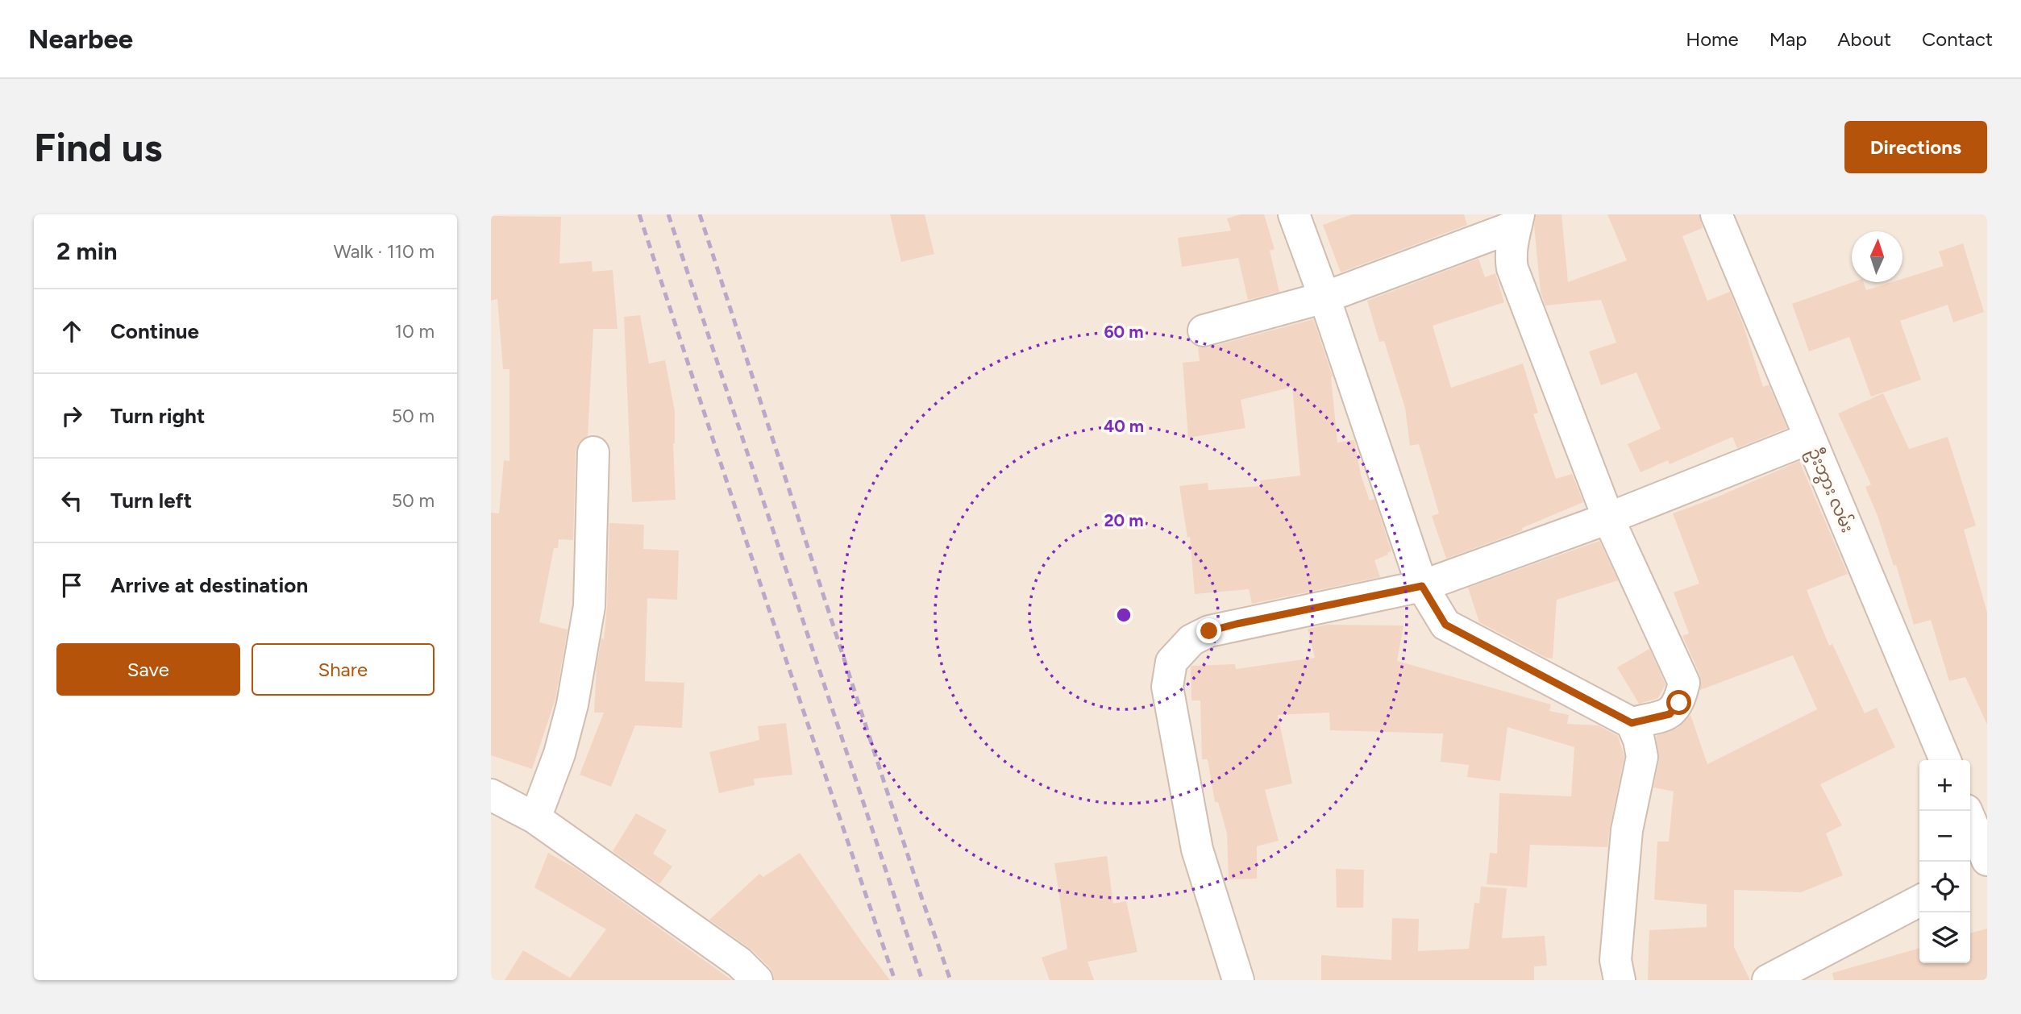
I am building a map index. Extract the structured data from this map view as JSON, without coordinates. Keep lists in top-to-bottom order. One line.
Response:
{"streets":{"street":["ဦးဘွား လမ်း"]},"north":"top","page":{"header":"Nearbee","nav":["Home","Map","About","Contact"],"buttons":["Directions",["Save","Share"]],"title":"Find us","heading":["2 min","Walk · 110 m"],"list":[["Continue","10 m"],["Turn right","50 m"],["Turn left","50 m"],"Arrive at destination"],"map_buttons":["+","−"]},"rings":["60 m","40 m","20 m"]}
